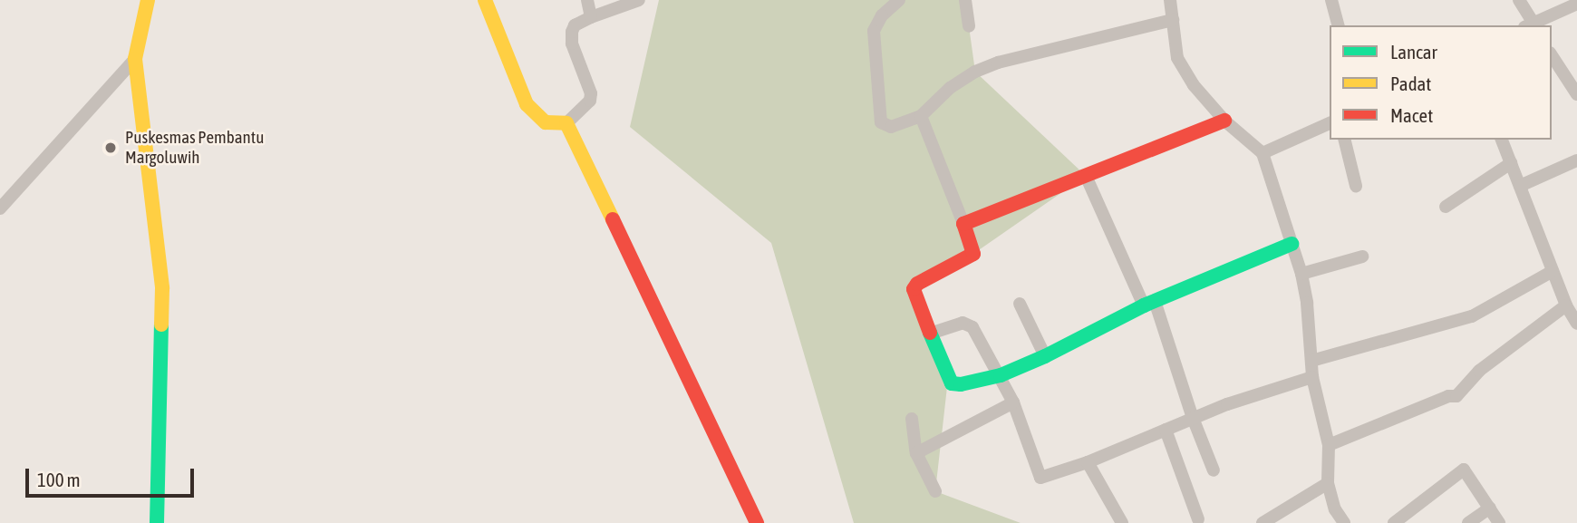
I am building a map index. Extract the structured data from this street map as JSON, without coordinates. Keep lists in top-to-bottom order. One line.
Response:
{"places":["Puskesmas Pembantu Margoluwih"],"legend":["Lancar","Padat","Macet"],"scale_bar":"100 m"}
